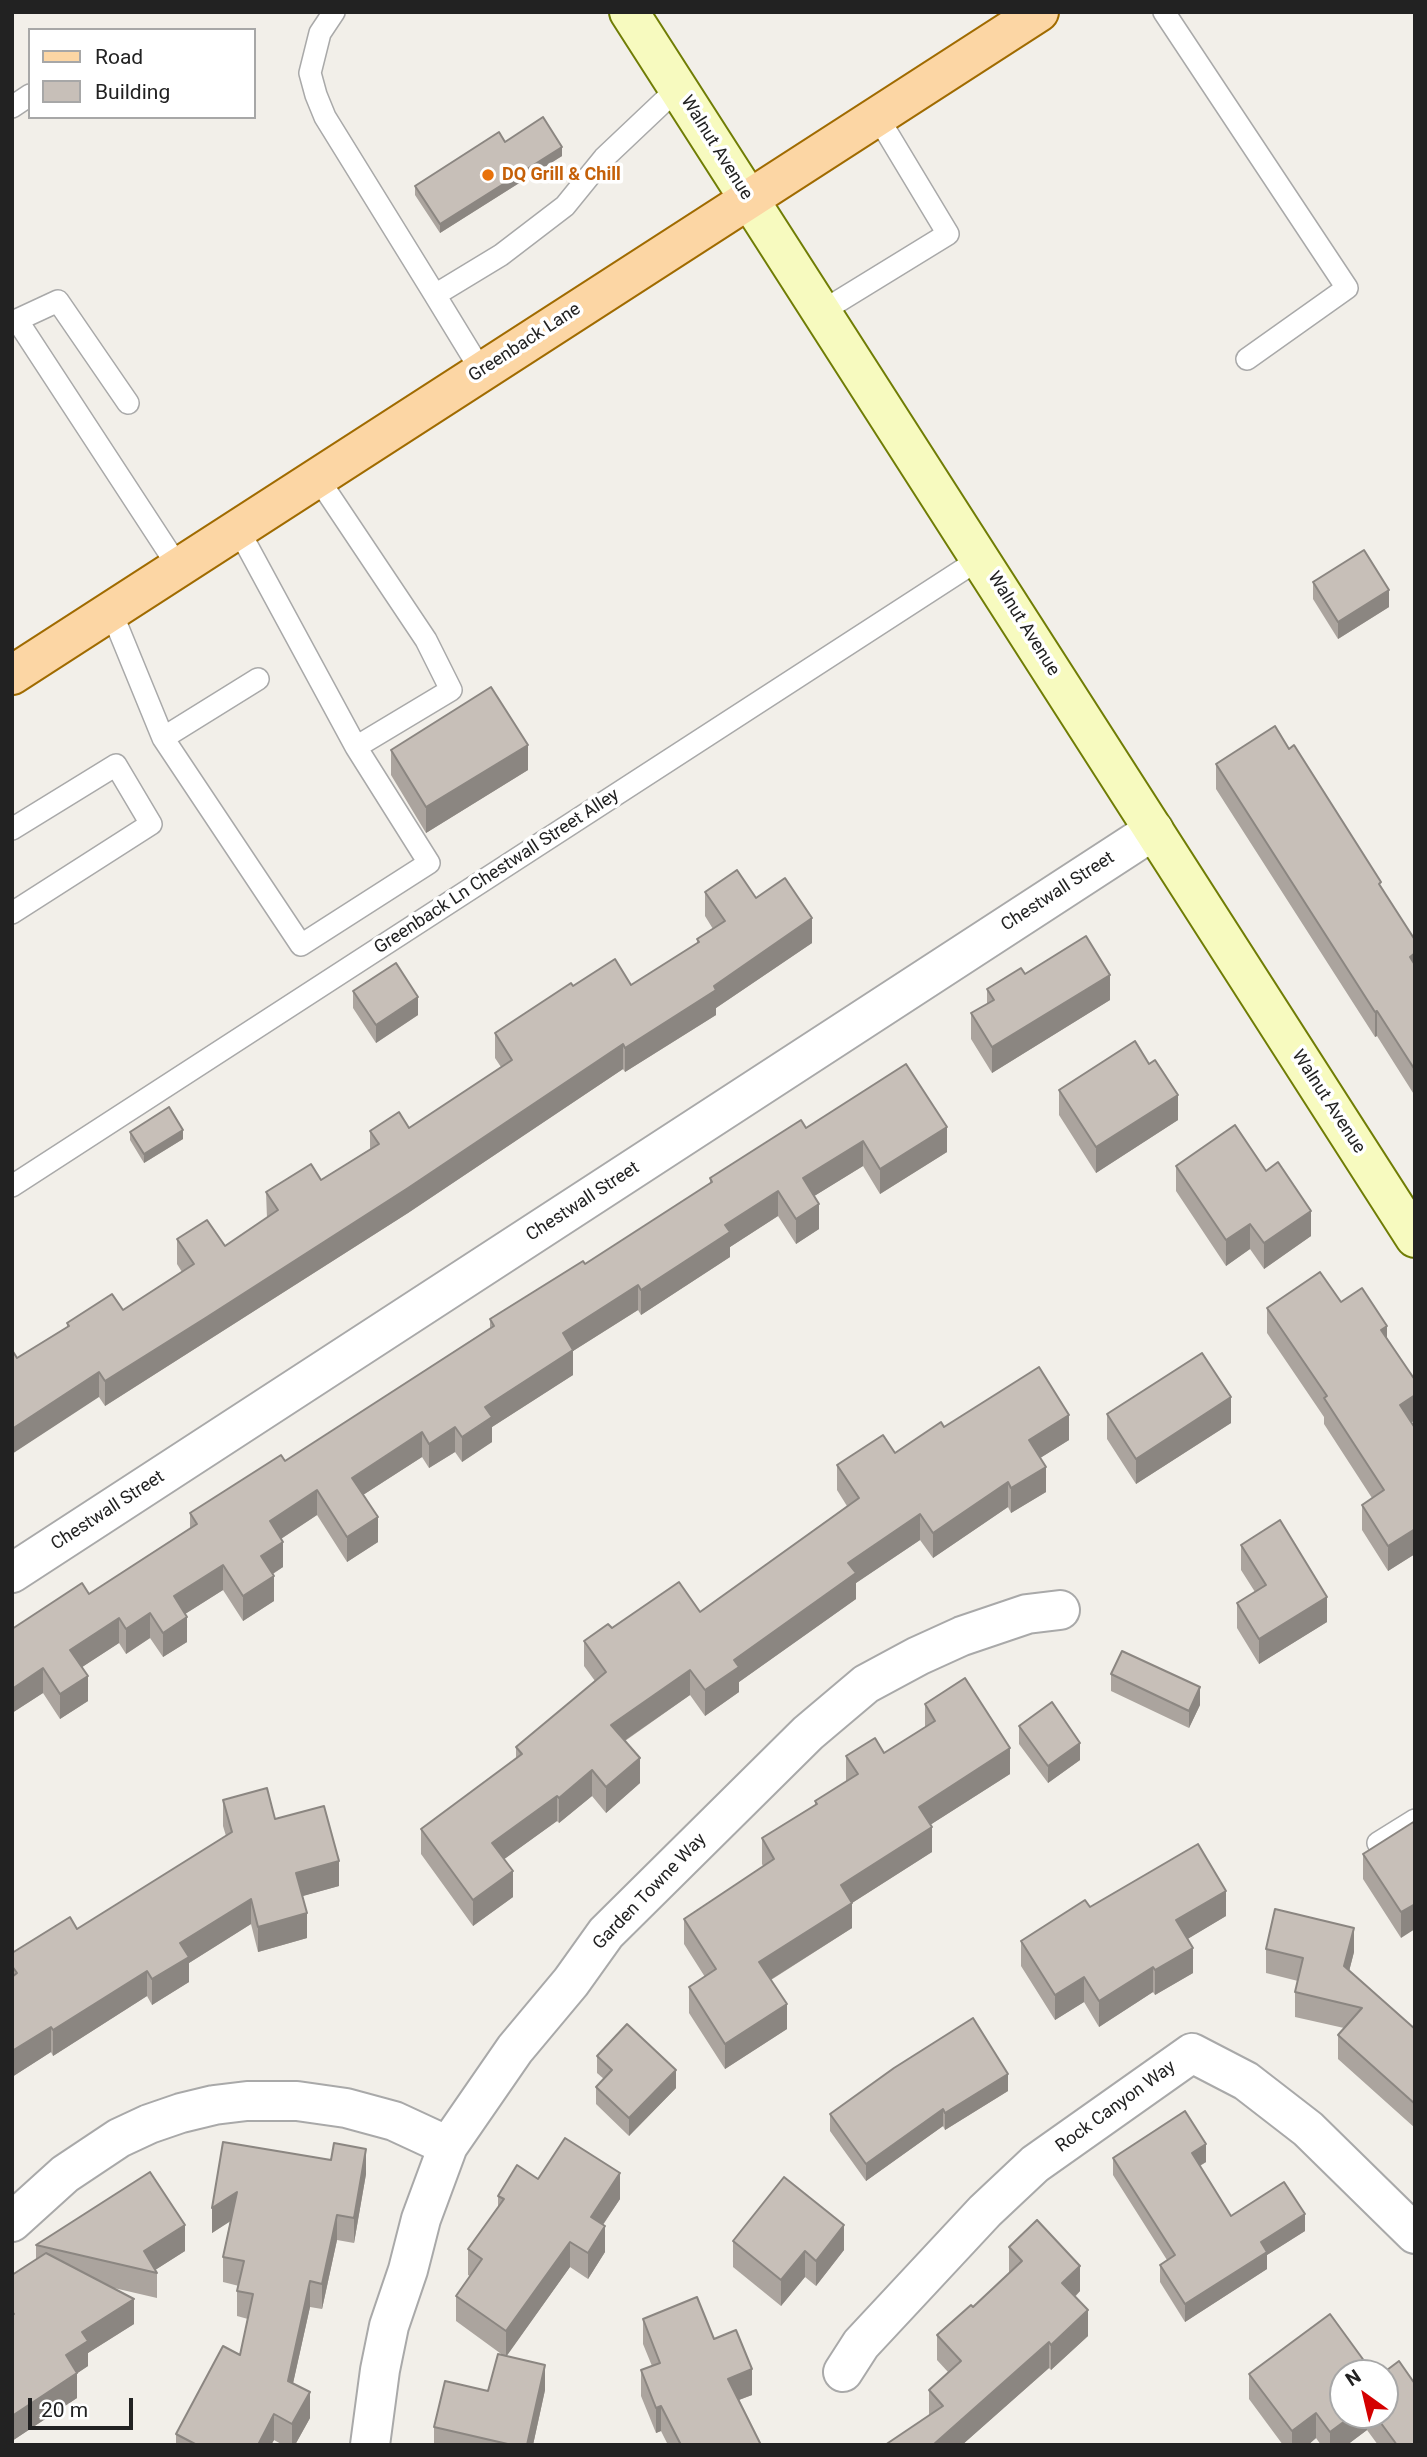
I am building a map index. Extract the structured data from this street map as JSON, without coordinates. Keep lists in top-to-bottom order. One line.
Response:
{"streets":{"main road":["Greenback Lane"],"street":["Walnut Avenue","Chestwall Street","Garden Towne Way","Rock Canyon Way"],"lane":["Greenback Ln Chestwall Street Alley"]},"crossings":[["Walnut Avenue","Greenback Lane"],["Walnut Avenue","Greenback Ln Chestwall Street Alley"],["Walnut Avenue","Chestwall Street"]],"places":["DQ Grill & Chill"],"legend":["Road","Building"],"scale_bar":"20 m","north":"top left"}
